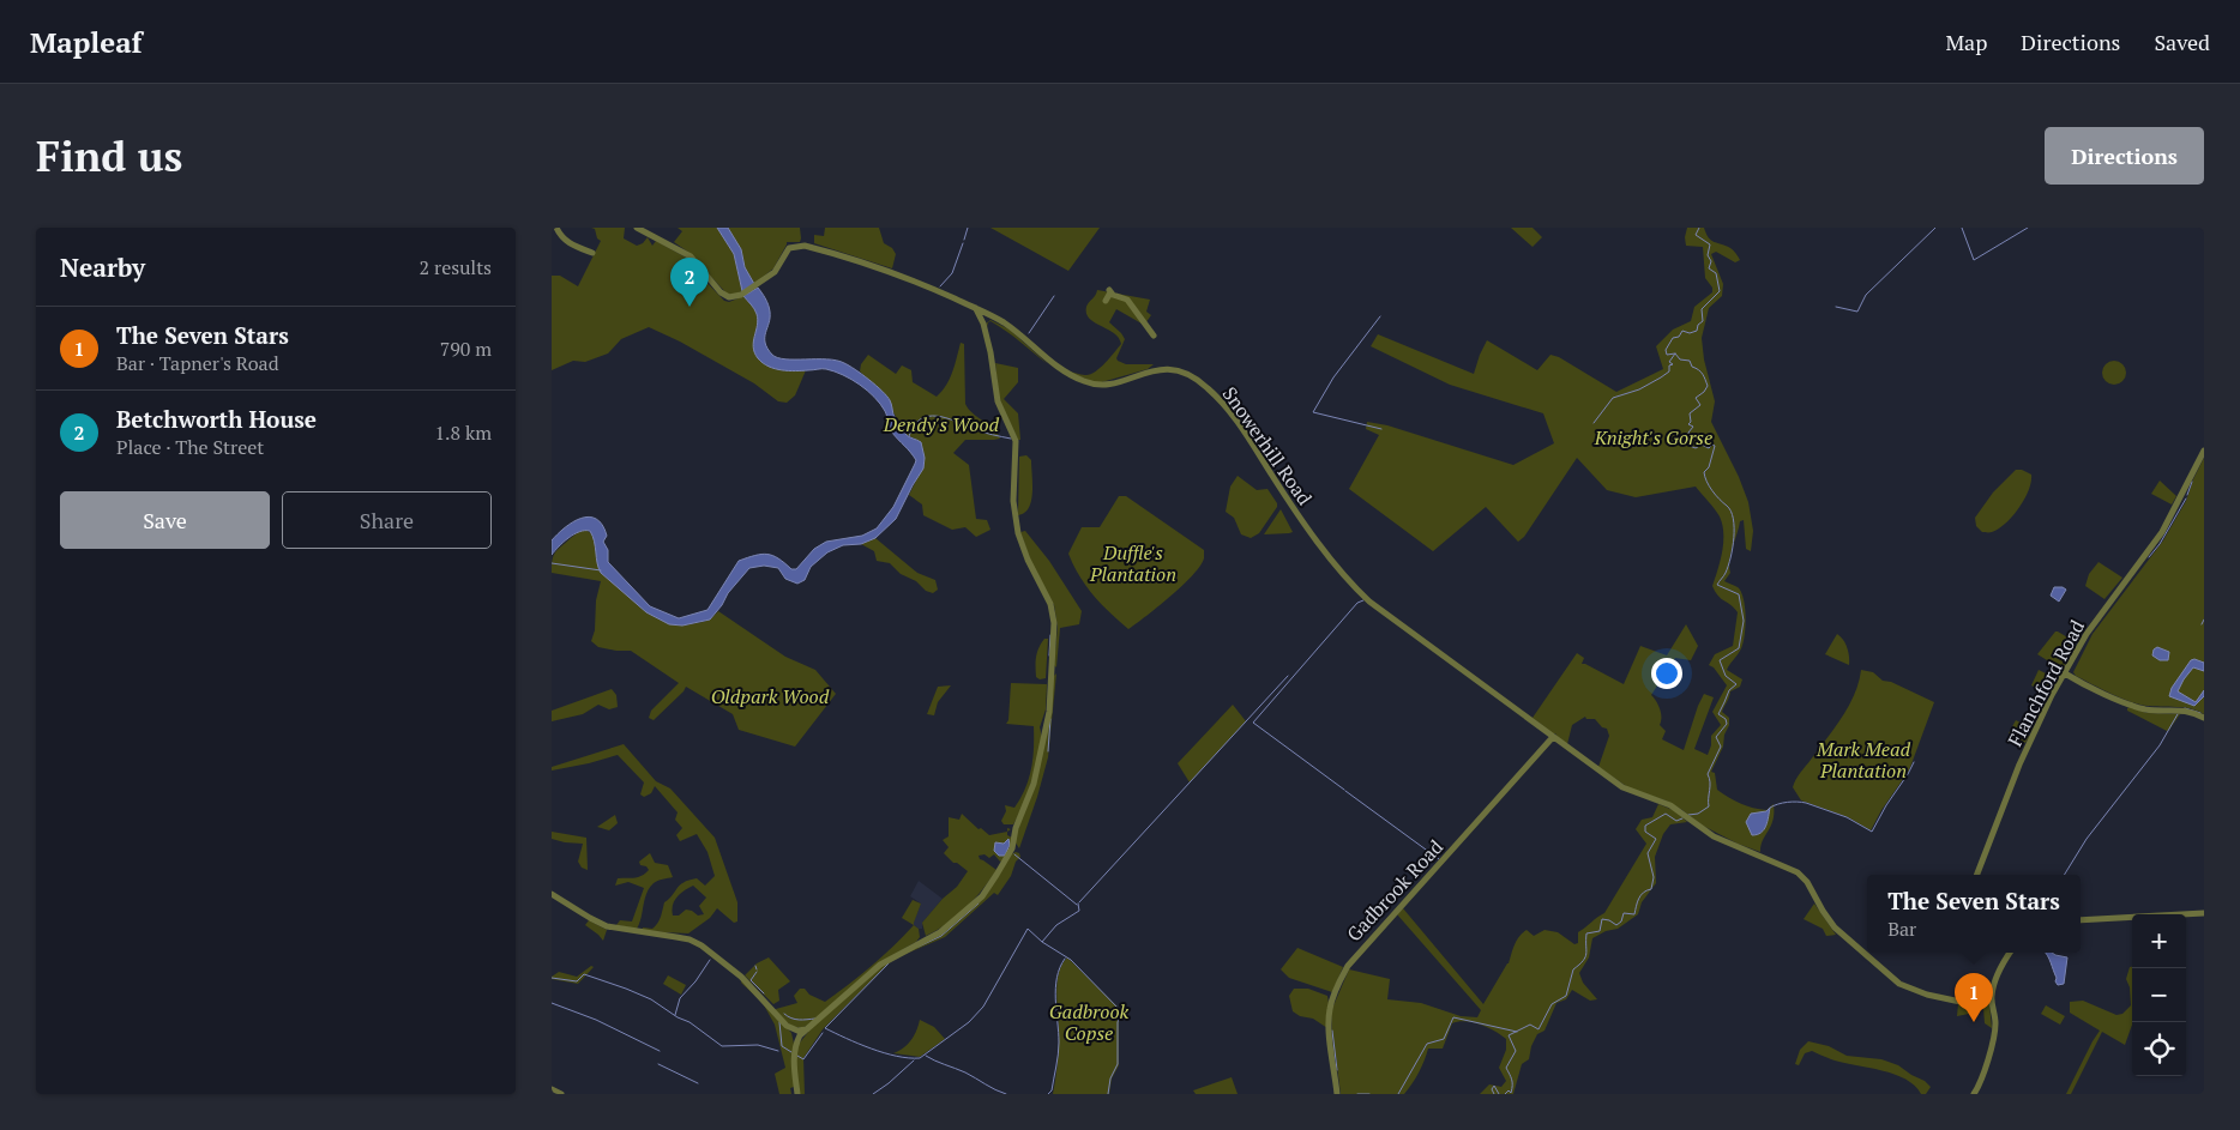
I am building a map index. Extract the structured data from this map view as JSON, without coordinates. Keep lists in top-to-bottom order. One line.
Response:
{"streets":{"street":["Snowerhill Road","Flanchford Road","Gadbrook Road"]},"crossings":[["Snowerhill Road","Gadbrook Road"]],"parks":["Dendy's Wood","Knight's Gorse","Duffle's Plantation","Oldpark Wood","Mark Mead Plantation","Gadbrook Copse"],"page":{"header":"Mapleaf","nav":["Map","Directions","Saved"],"buttons":["Directions",["Save","Share"]],"title":"Find us","heading":["Nearby","2 results"],"pins":["2","1"],"list":[{"mark":"1","name":"The Seven Stars","note":"Bar · Tapner's Road","value":"790 m"},{"mark":"2","name":"Betchworth House","note":"Place · The Street","value":"1.8 km"}],"popup":["The Seven Stars","Bar"],"map_buttons":["+","−"]}}
